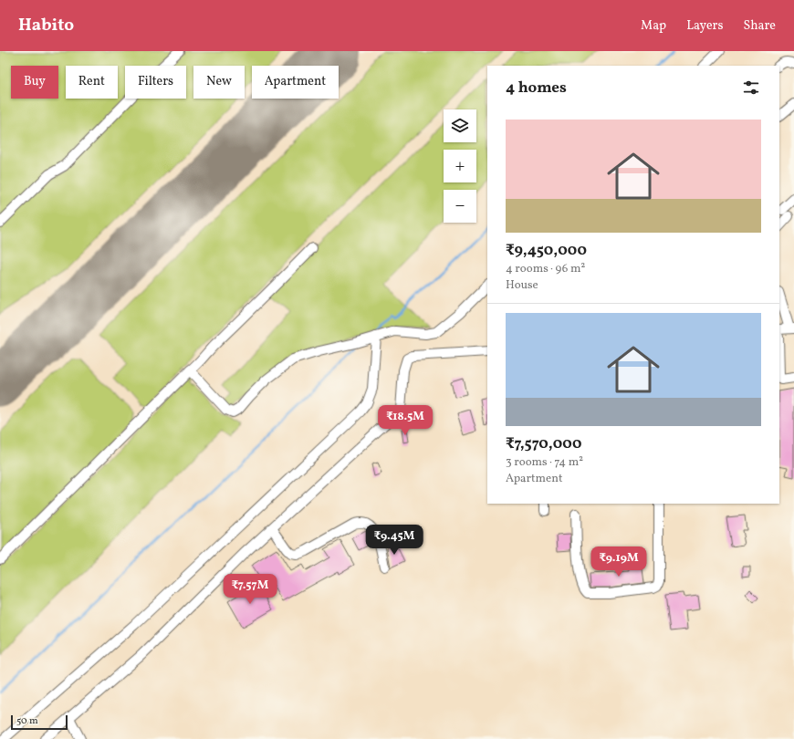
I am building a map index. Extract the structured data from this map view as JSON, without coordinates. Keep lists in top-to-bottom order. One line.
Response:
{"scale_bar":"50 m","page":{"header":"Habito","nav":["Map","Layers","Share"],"chip":["Buy","Rent","Filters","New","Apartment"],"heading":"4 homes","map_buttons":["+","−"],"list":[{"name":"₹9,450,000","note":"4 rooms · 96 m² · House"},{"name":"₹7,570,000","note":"3 rooms · 74 m² · Apartment"}],"price":["₹18.5M","₹9.45M","₹9.19M","₹7.57M"],"scale":"50 m"}}
